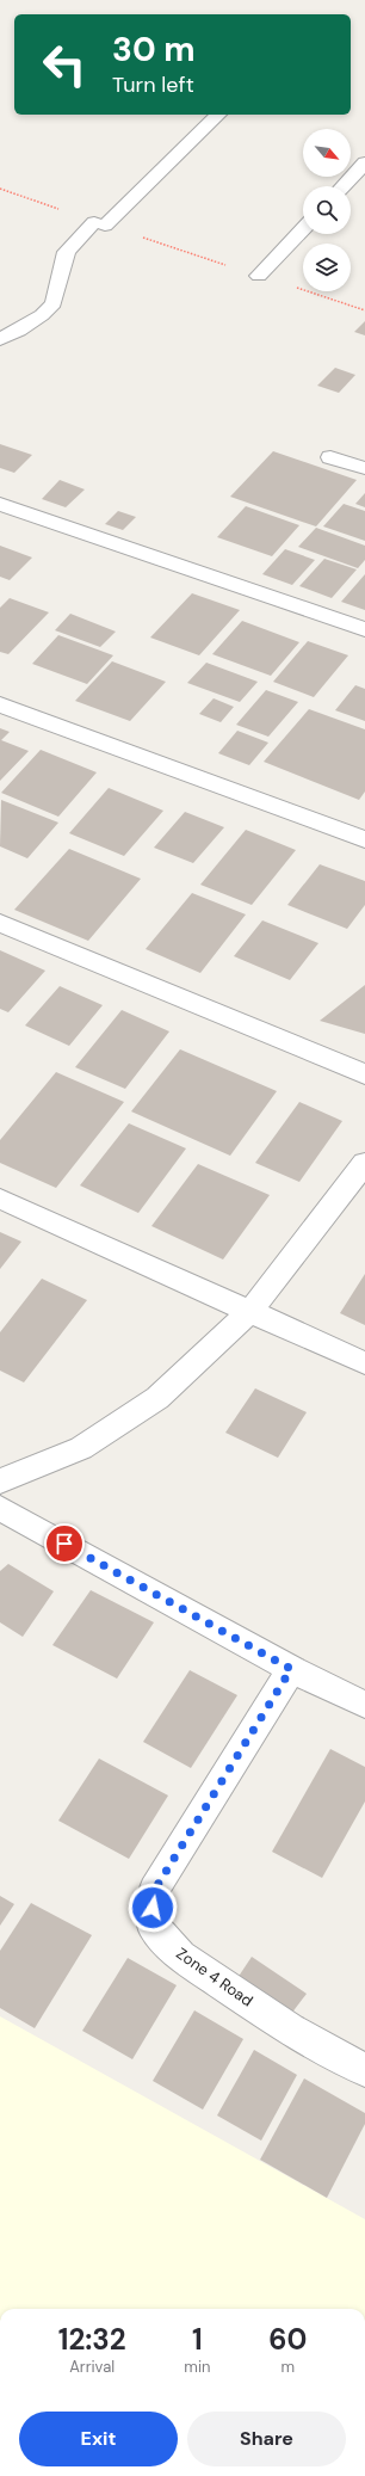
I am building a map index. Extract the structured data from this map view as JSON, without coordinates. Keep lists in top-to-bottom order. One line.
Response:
{"streets":{"street":["Zone 4 Road"]},"north":"bottom right","page":{"turn":["30 m","Turn left"],"eta":["12:32","Arrival","1","min","60","m"],"buttons":["Exit","Share"]}}
